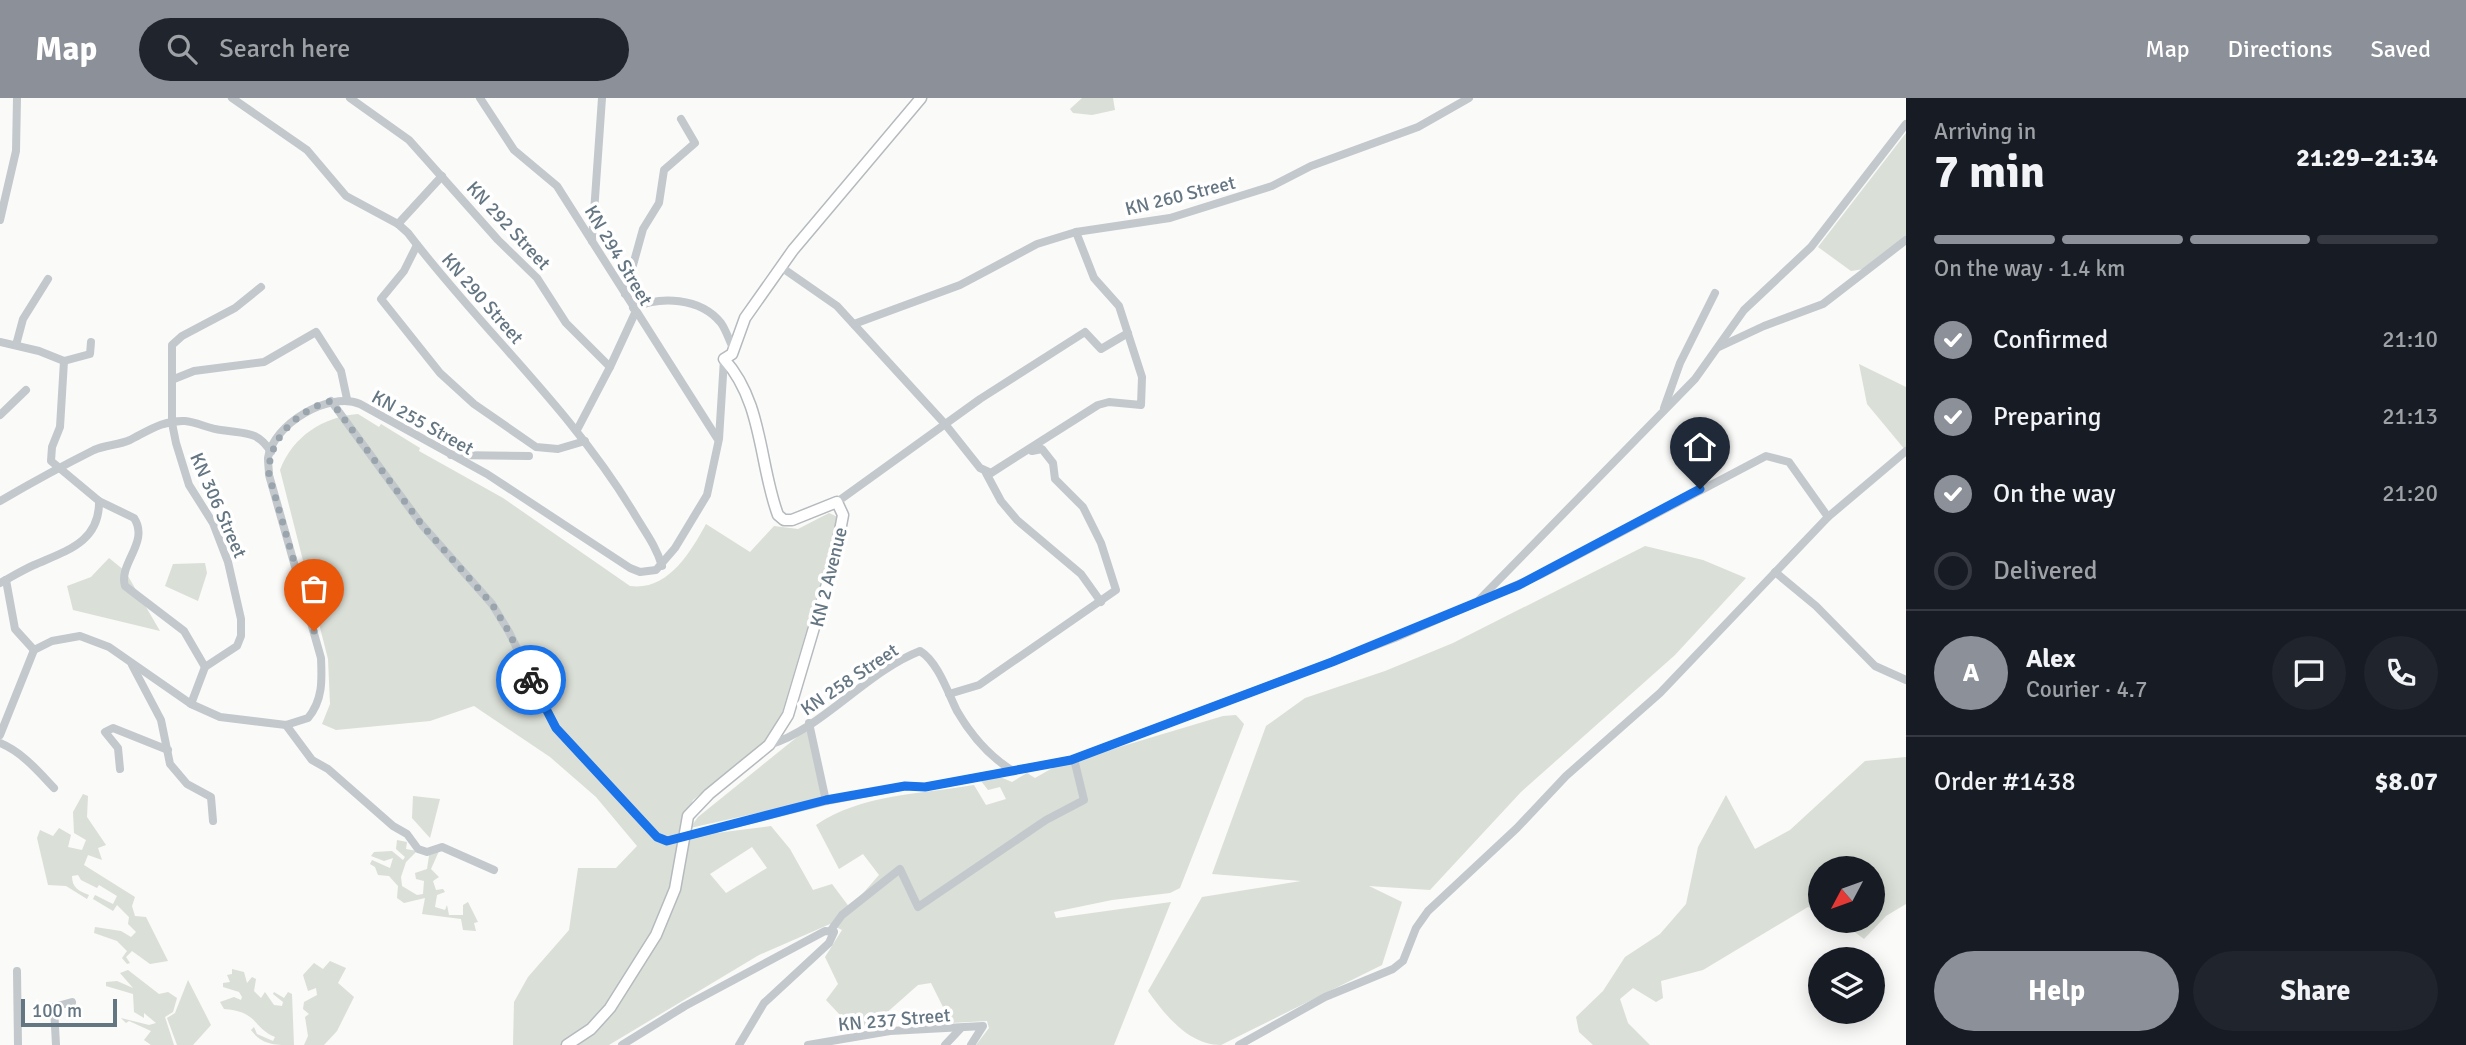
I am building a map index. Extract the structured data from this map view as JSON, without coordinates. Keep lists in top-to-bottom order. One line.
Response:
{"streets":{"main road":["KN 2 Avenue"],"street":["KN 260 Street","KN 292 Street","KN 294 Street","KN 290 Street","KN 255 Street","KN 306 Street","KN 258 Street","KN 237 Street"]},"crossings":[["KN 290 Street","KN 255 Street"],["KN 2 Avenue","KN 258 Street"]],"scale_bar":"100 m","north":"bottom left","page":{"header":"Map","search":"Search here","nav":["Map","Directions","Saved"],"heading":["7 min","Arriving in","21:29–21:34"],"panel":["Alex","Courier · 4.7","Order #1438","$8.07"],"bar":"On the way · 1.4 km","list":[["Confirmed","21:10"],["Preparing","21:13"],["On the way","21:20"],"Delivered"],"round":"A","buttons":["Help","Share"],"scale":"100 m"}}
